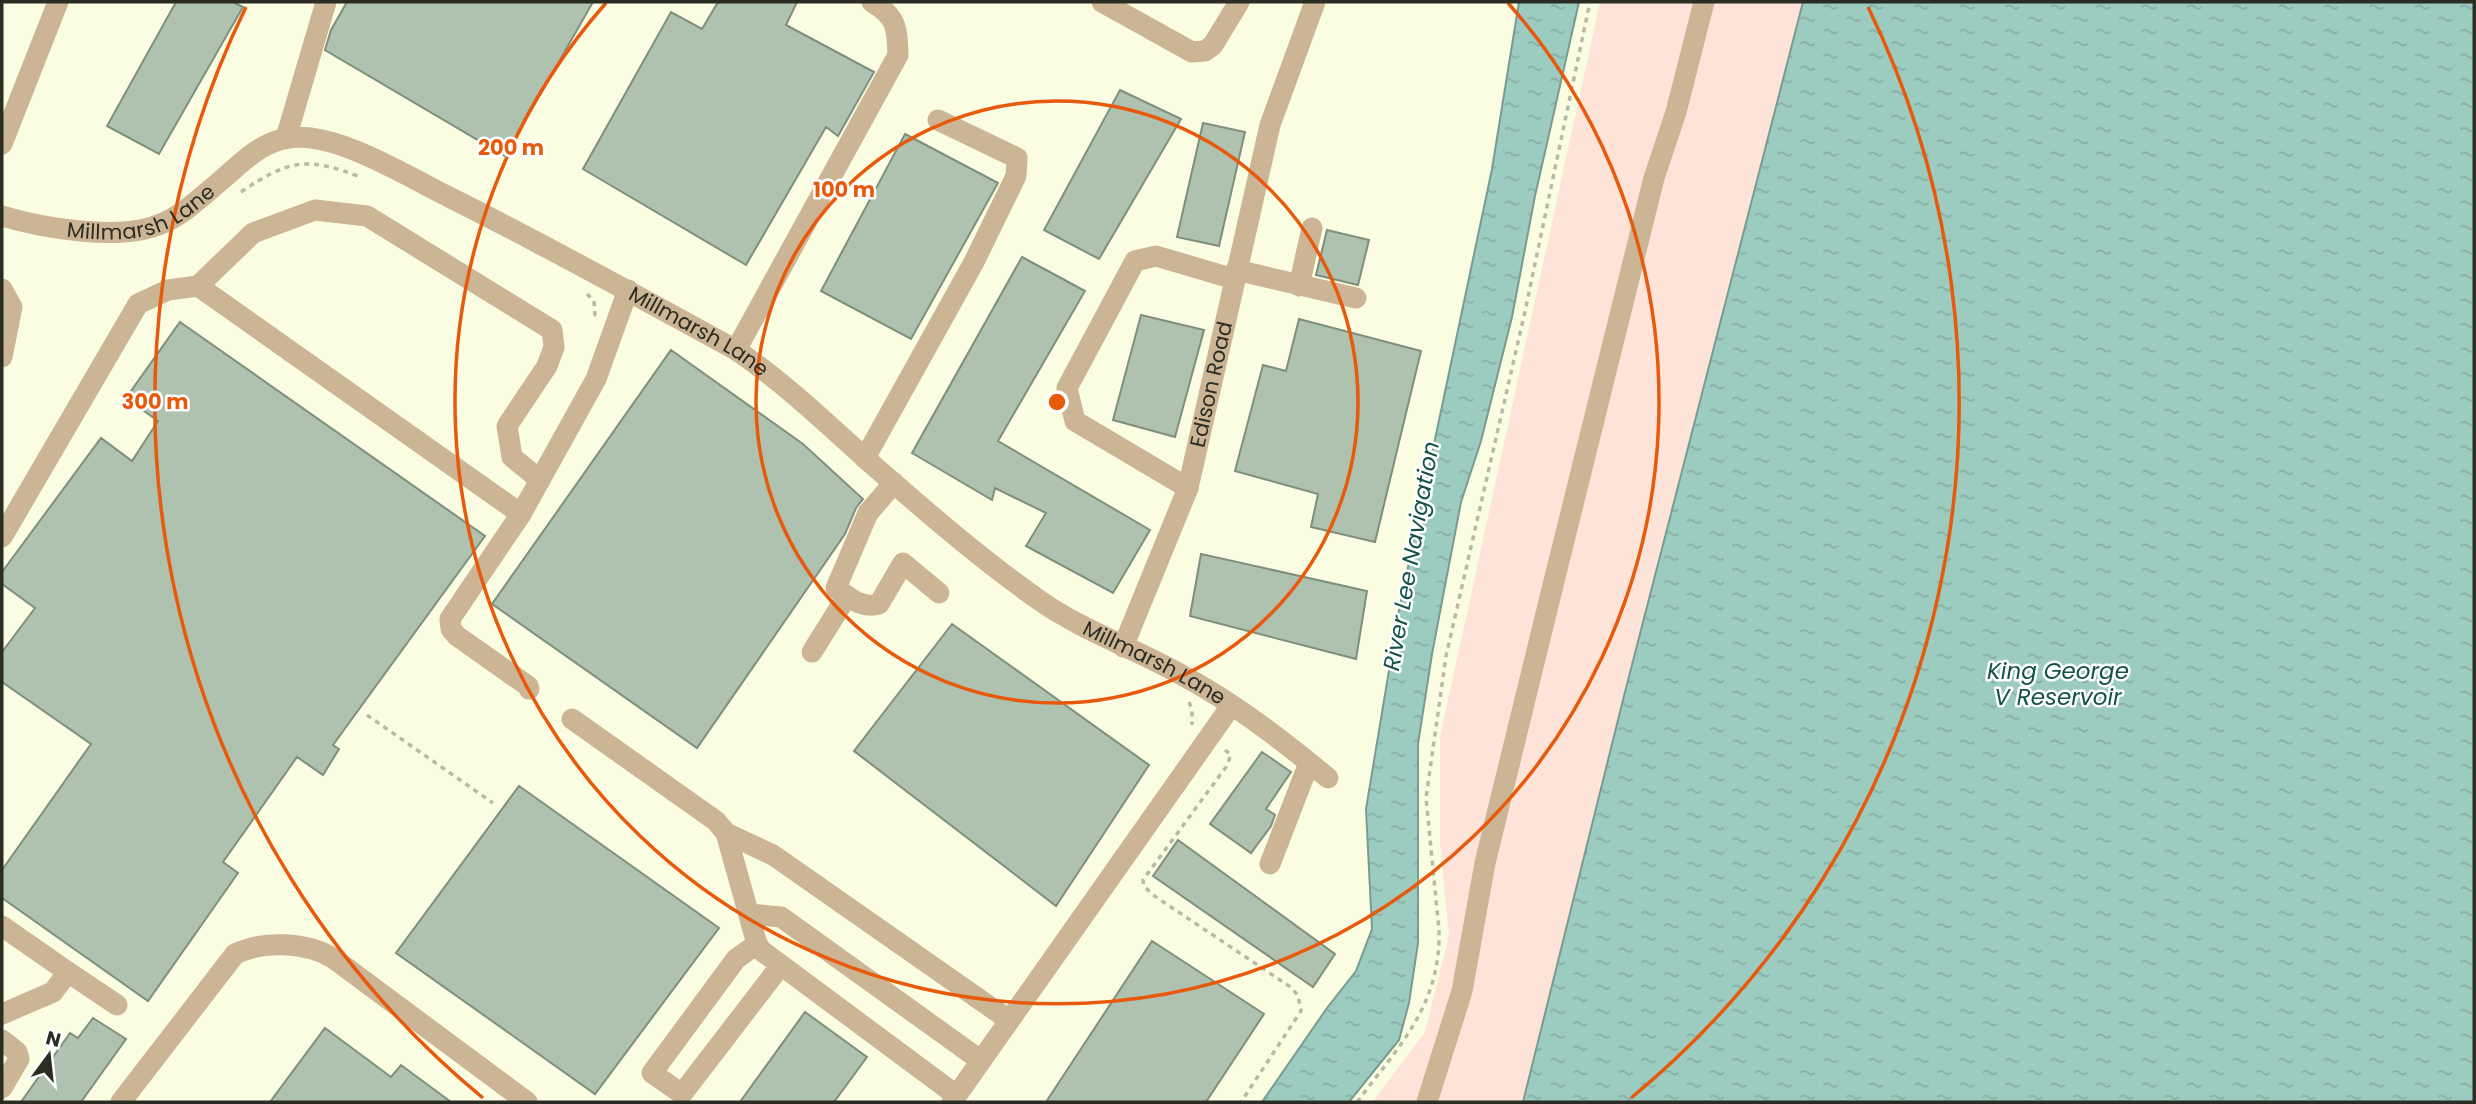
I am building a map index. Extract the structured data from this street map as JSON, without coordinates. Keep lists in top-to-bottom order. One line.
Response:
{"streets":{"street":["Millmarsh Lane","Edison Road"]},"crossings":[["Millmarsh Lane","Edison Road"]],"water":["River Lee Navigation","King George V Reservoir"],"north":"top","rings":["200 m","100 m","300 m"]}
